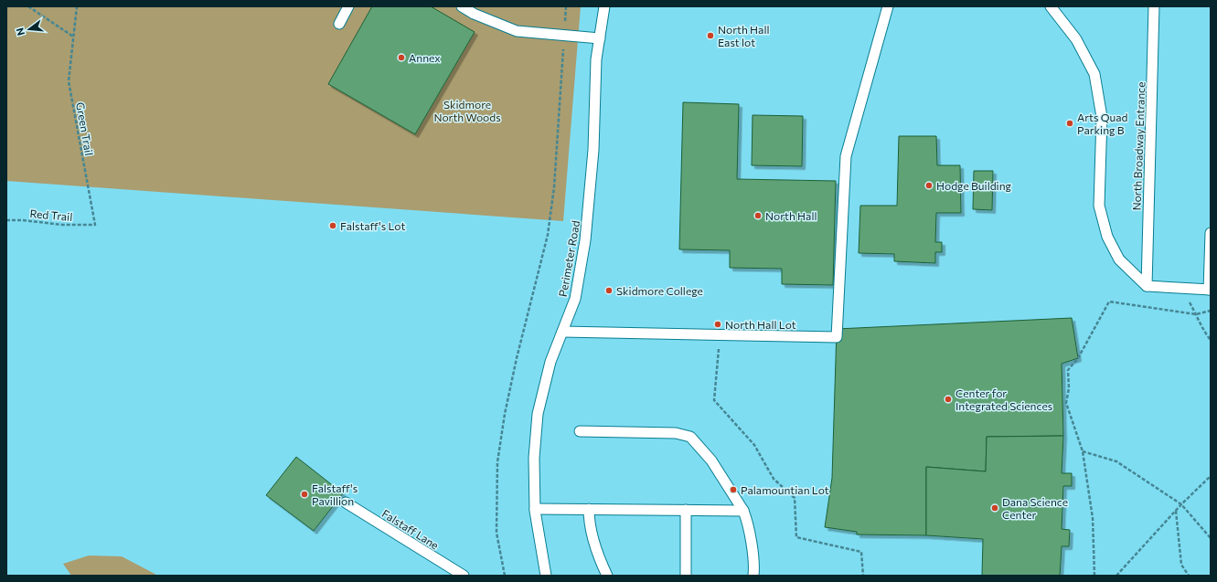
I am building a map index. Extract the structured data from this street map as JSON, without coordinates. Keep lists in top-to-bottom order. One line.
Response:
{"streets":{"lane":["North Broadway Entrance","Perimeter Road","Falstaff Lane"],"path":["Green Trail","Red Trail"]},"crossings":[["Green Trail","Red Trail"]],"parks":["Skidmore North Woods"],"places":["North Hall East lot","Annex","Arts Quad Parking B","Hodge Building","North Hall","Falstaff's Lot","Skidmore College","North Hall Lot","Center for Integrated Sciences","Palamountian Lot","Falstaff's Pavillion","Dana Science Center"],"north":"left"}
